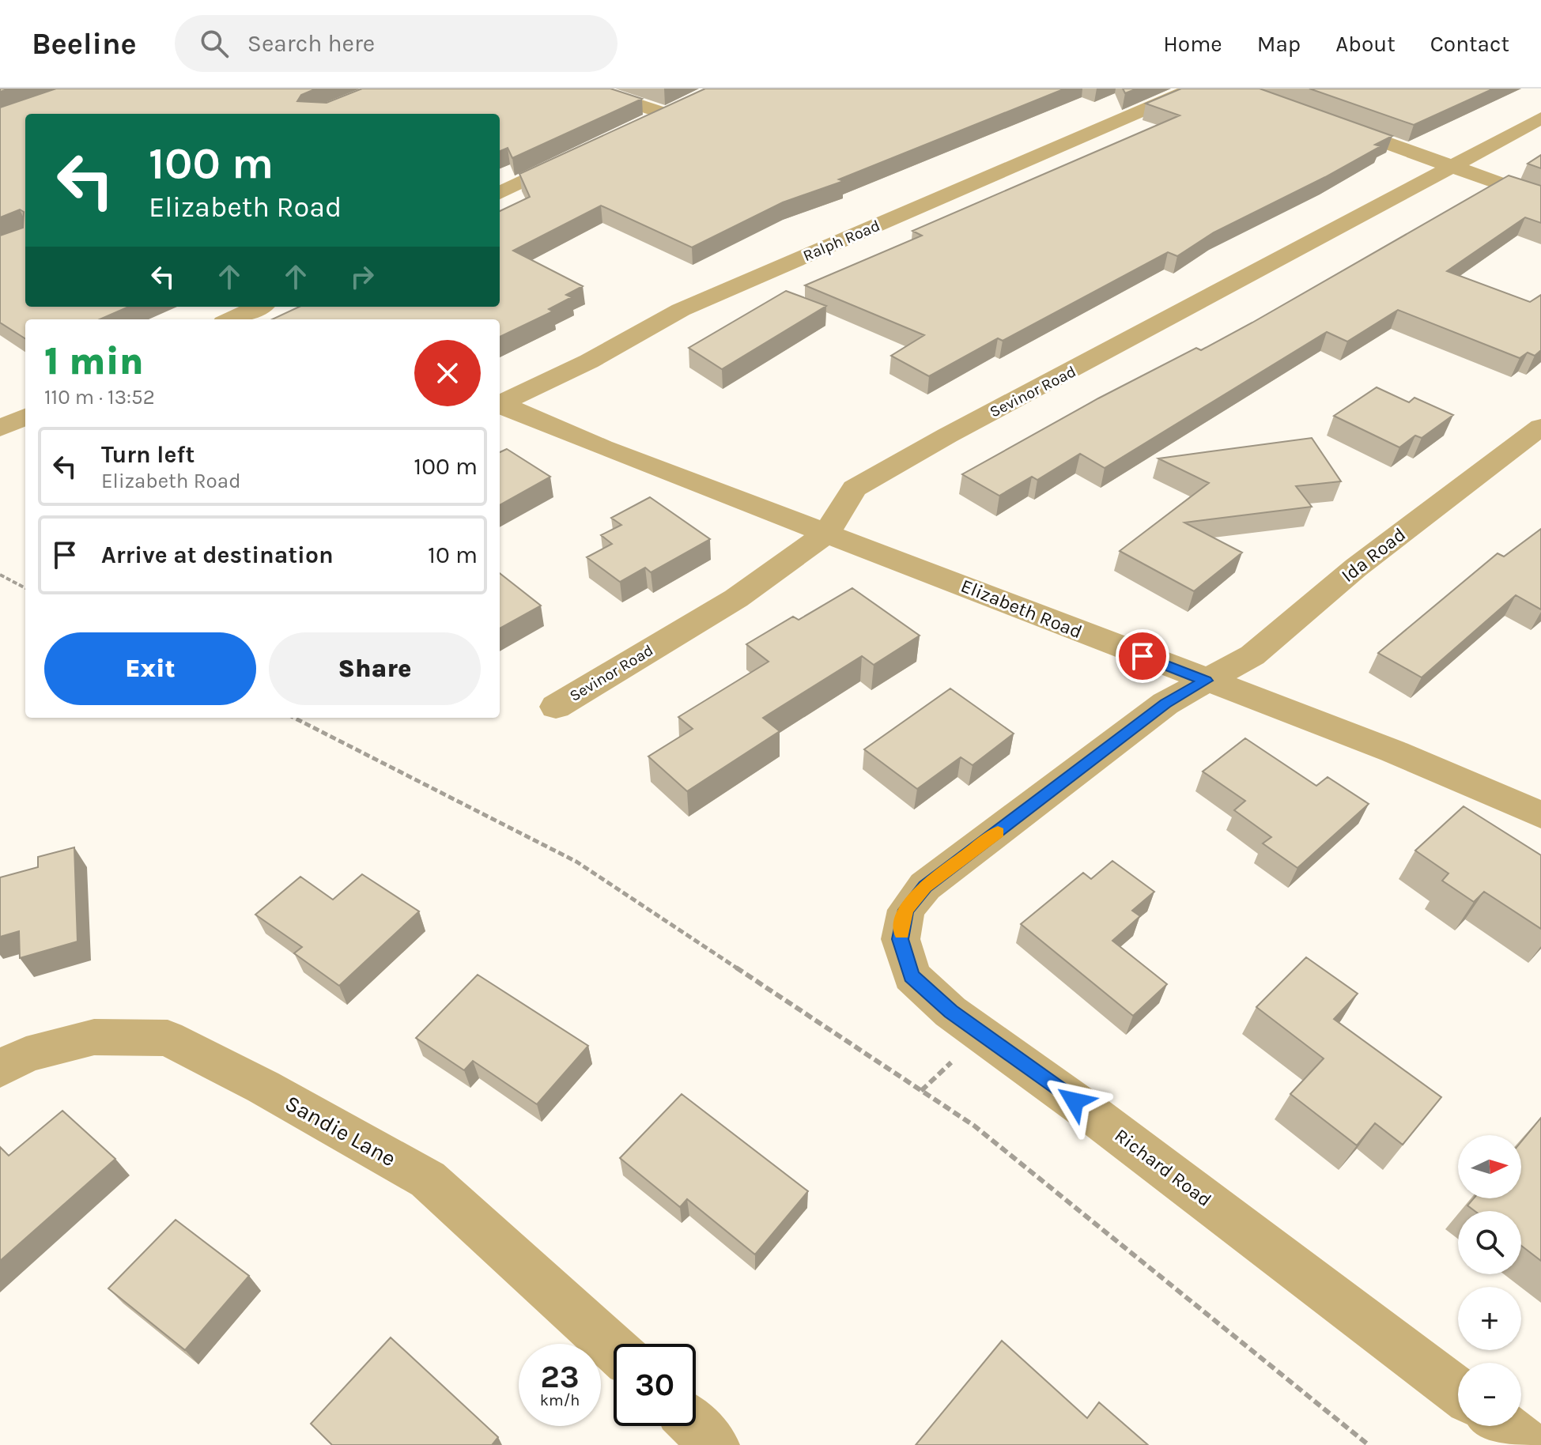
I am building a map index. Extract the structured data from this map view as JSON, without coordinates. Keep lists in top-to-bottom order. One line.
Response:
{"streets":{"street":["Ralph Road","Sevinor Road","Ida Road","Elizabeth Road","Sandie Lane","Richard Road"]},"crossings":[["Sevinor Road","Elizabeth Road"],["Ida Road","Elizabeth Road"],["Ida Road","Richard Road"],["Elizabeth Road","Richard Road"]],"north":"right","page":{"header":"Beeline","search":"Search here","nav":["Home","Map","About","Contact"],"turn":["100 m","Elizabeth Road"],"heading":["1 min","110 m · 13:52"],"list":[{"name":"Turn left","note":"Elizabeth Road","value":"100 m"},{"name":"Arrive at destination","value":"10 m"}],"buttons":["Exit","Share"],"map_buttons":["+","−"],"speed":"23 km/h","limit":"30"}}
